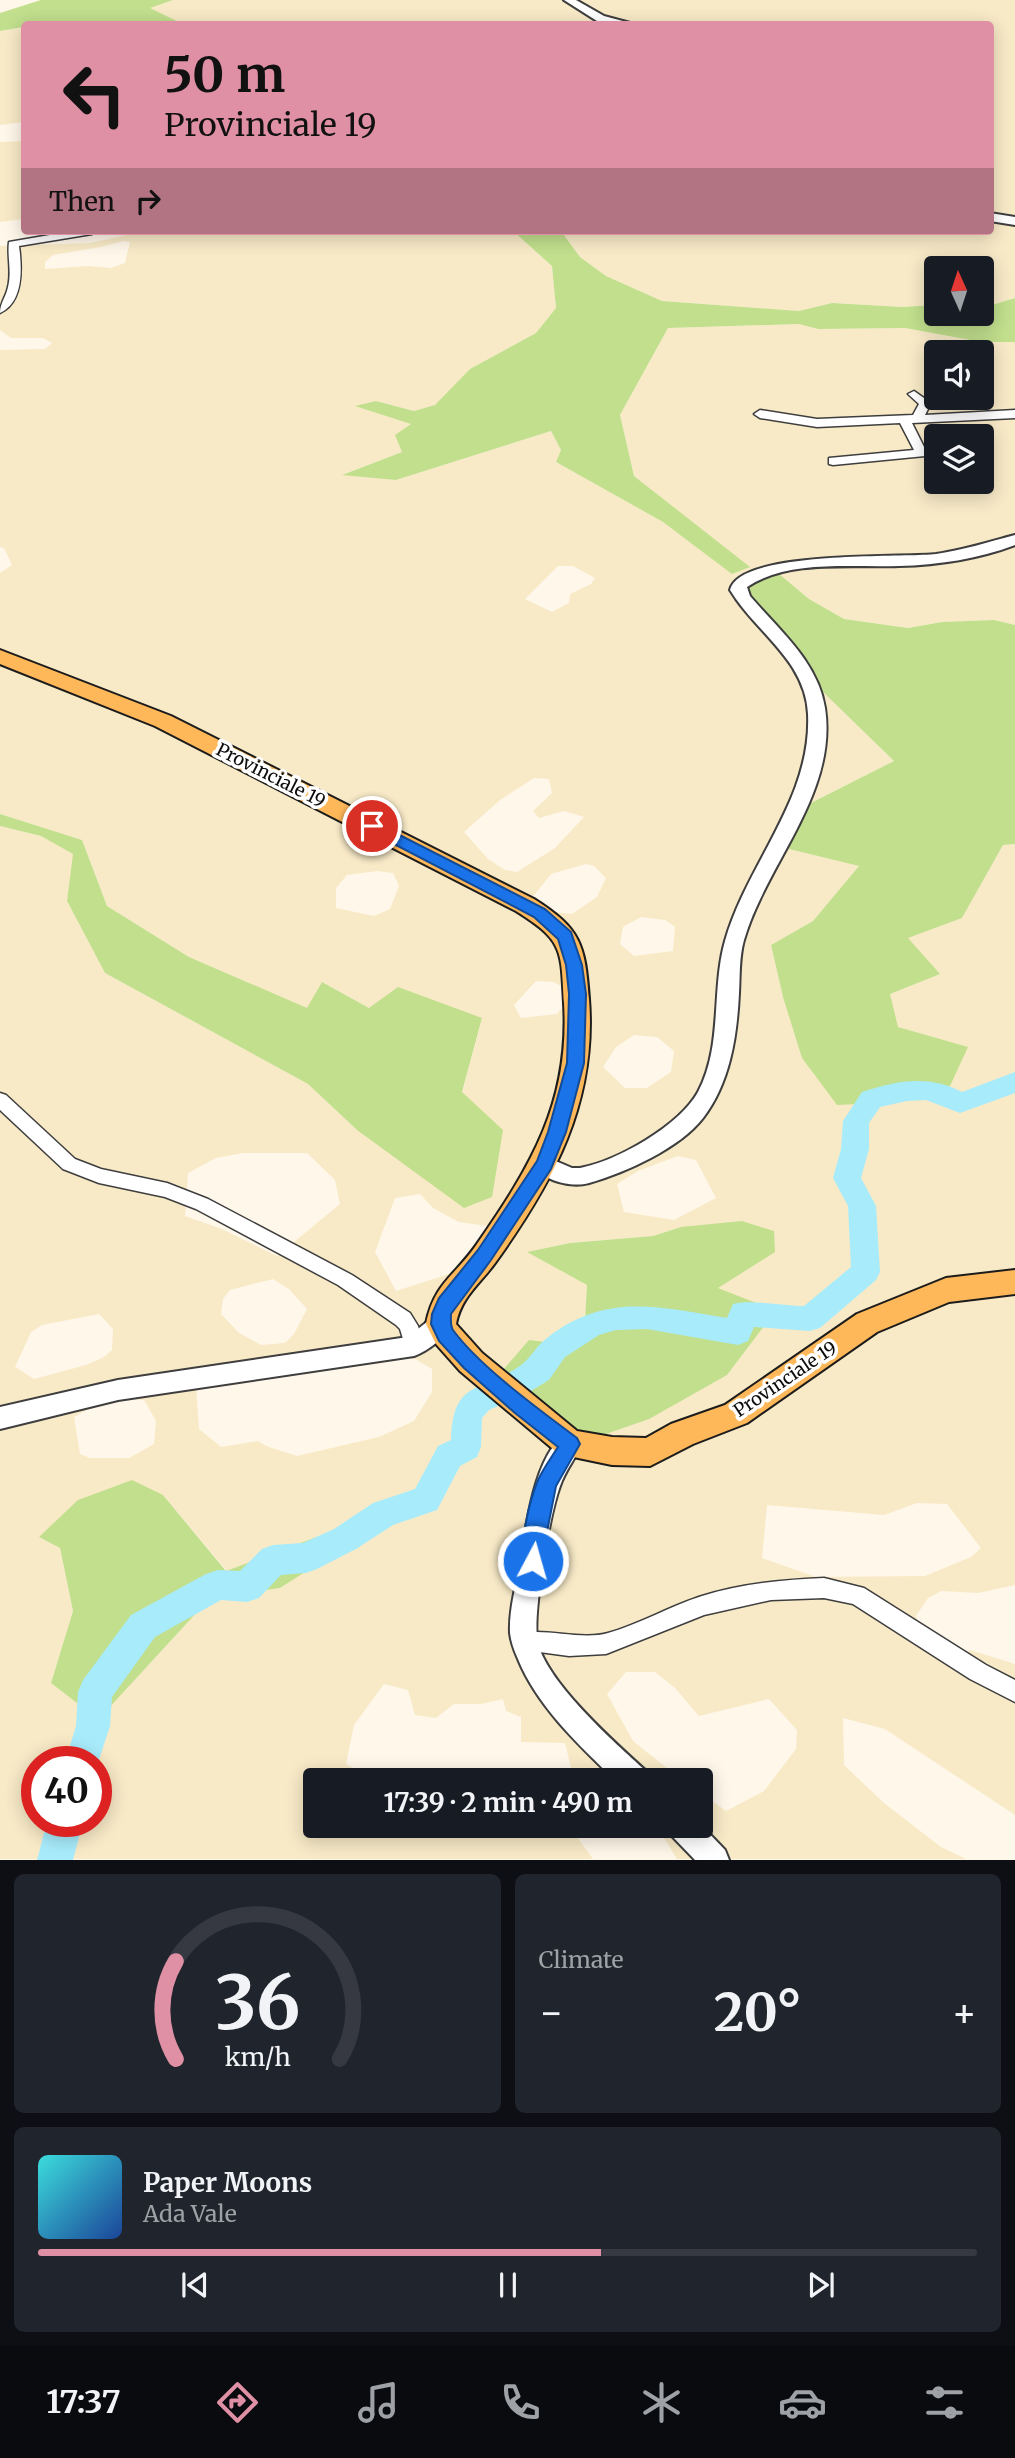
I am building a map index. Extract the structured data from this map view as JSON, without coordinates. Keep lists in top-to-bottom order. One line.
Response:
{"streets":{"main road":["Provinciale 19"]},"north":"top","page":{"turn":["50 m","Provinciale 19"],"then":"Then","limit":"40","trip":"17:39 · 2 min · 490 m","tile":"Climate","heat":["−","20°","+"],"song":["Paper Moons","Ada Vale"],"tabs":"17:37","gauge":["36","km/h"]}}
